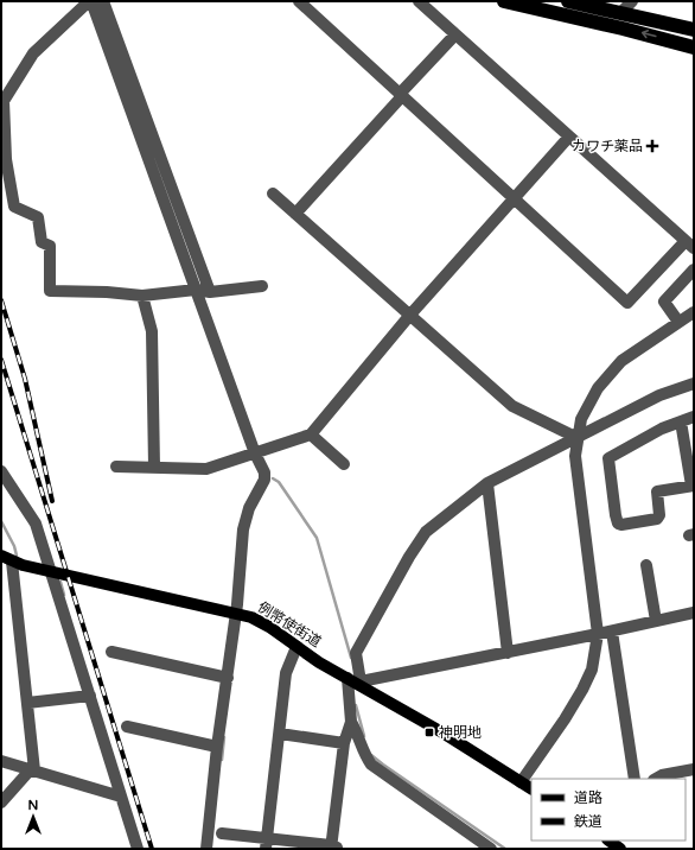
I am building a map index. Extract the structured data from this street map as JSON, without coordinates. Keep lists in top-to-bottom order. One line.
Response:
{"streets":{"main road":["例幣使街道"]},"places":{"health":["カワチ薬品"],"transit":["神明地"]},"legend":["道路","鉄道"],"north":"top"}
